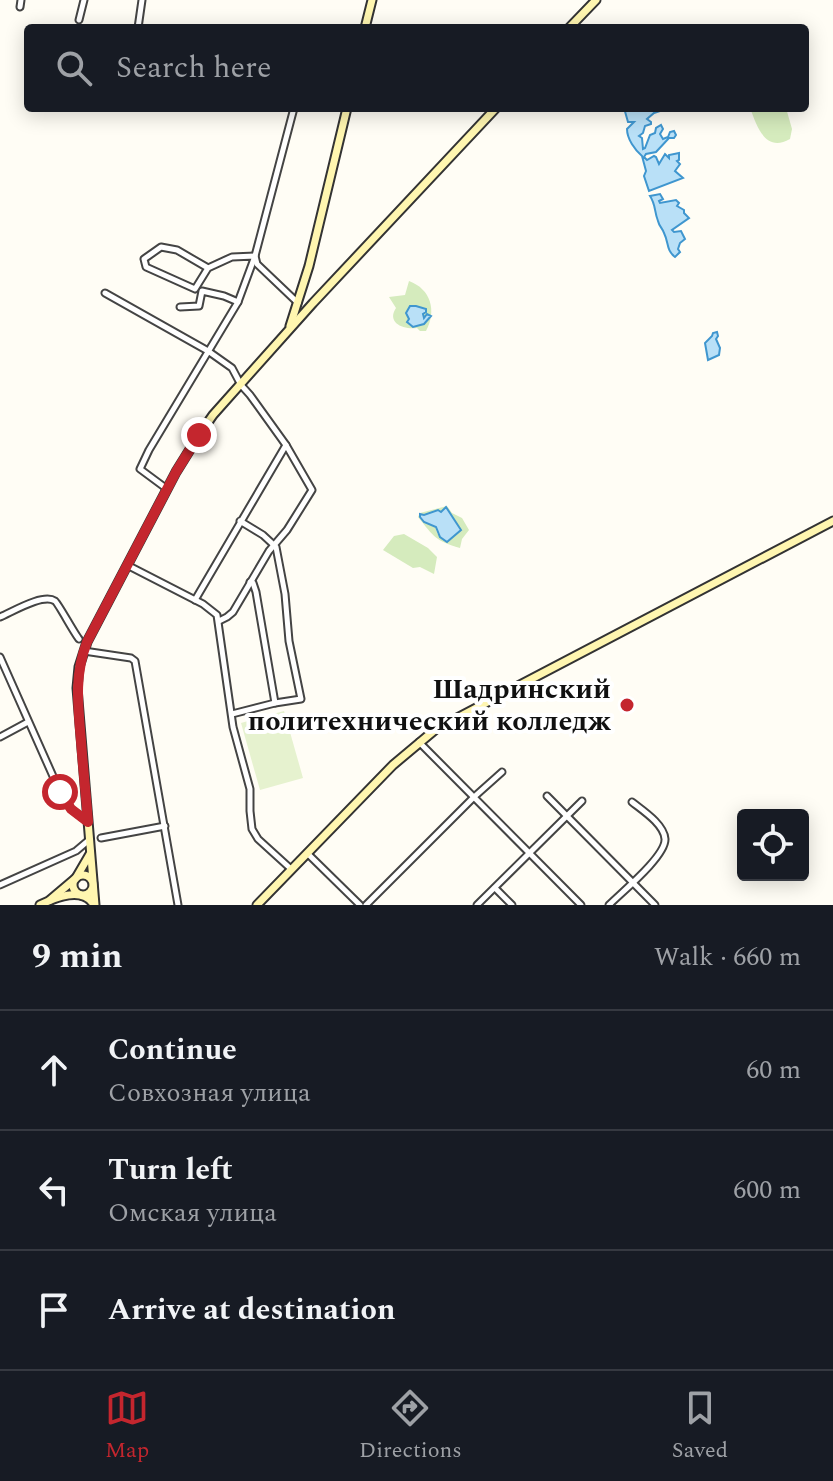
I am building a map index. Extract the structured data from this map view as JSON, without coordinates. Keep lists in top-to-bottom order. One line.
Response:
{"places":["Шадринский политехнический колледж"],"page":{"search":"Search here","heading":["9 min","Walk · 660 m"],"list":[["Continue","Совхозная улица","60 m"],["Turn left","Омская улица","600 m"],"Arrive at destination"],"nav":["Map","Directions","Saved"]}}
